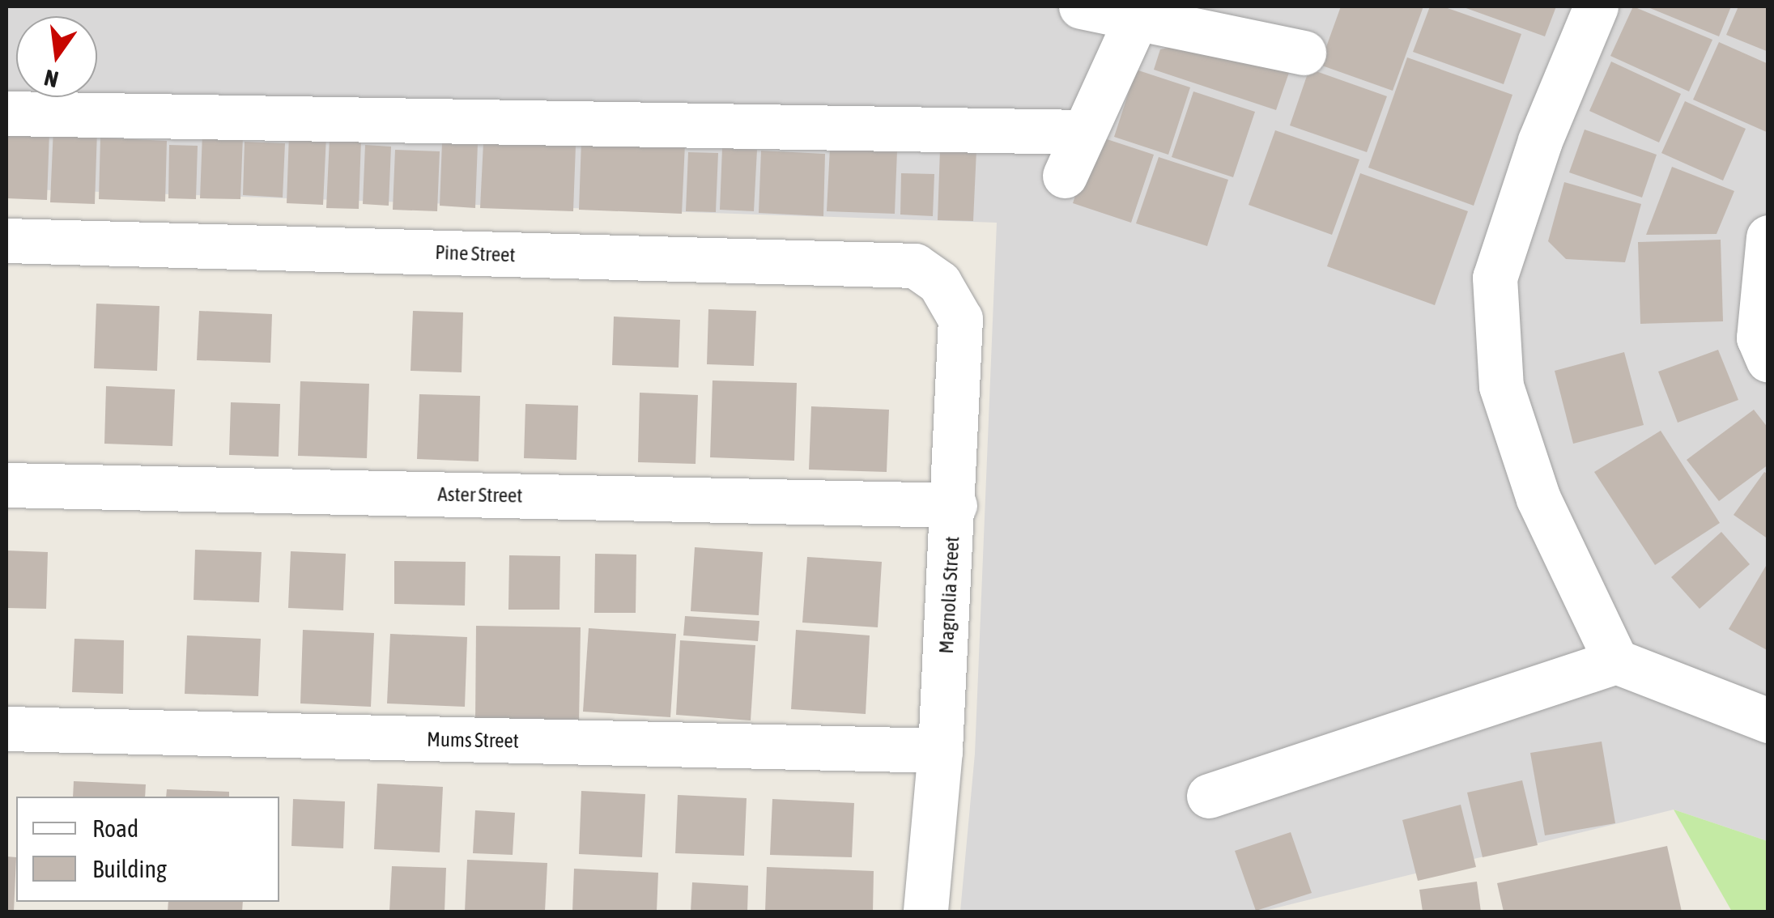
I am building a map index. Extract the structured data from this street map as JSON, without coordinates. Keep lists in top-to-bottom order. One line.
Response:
{"streets":{"street":["Pine Street","Aster Street","Magnolia Street","Mums Street"]},"crossings":[["Pine Street","Magnolia Street"],["Aster Street","Magnolia Street"],["Magnolia Street","Mums Street"]],"legend":["Road","Building"],"north":"bottom"}
